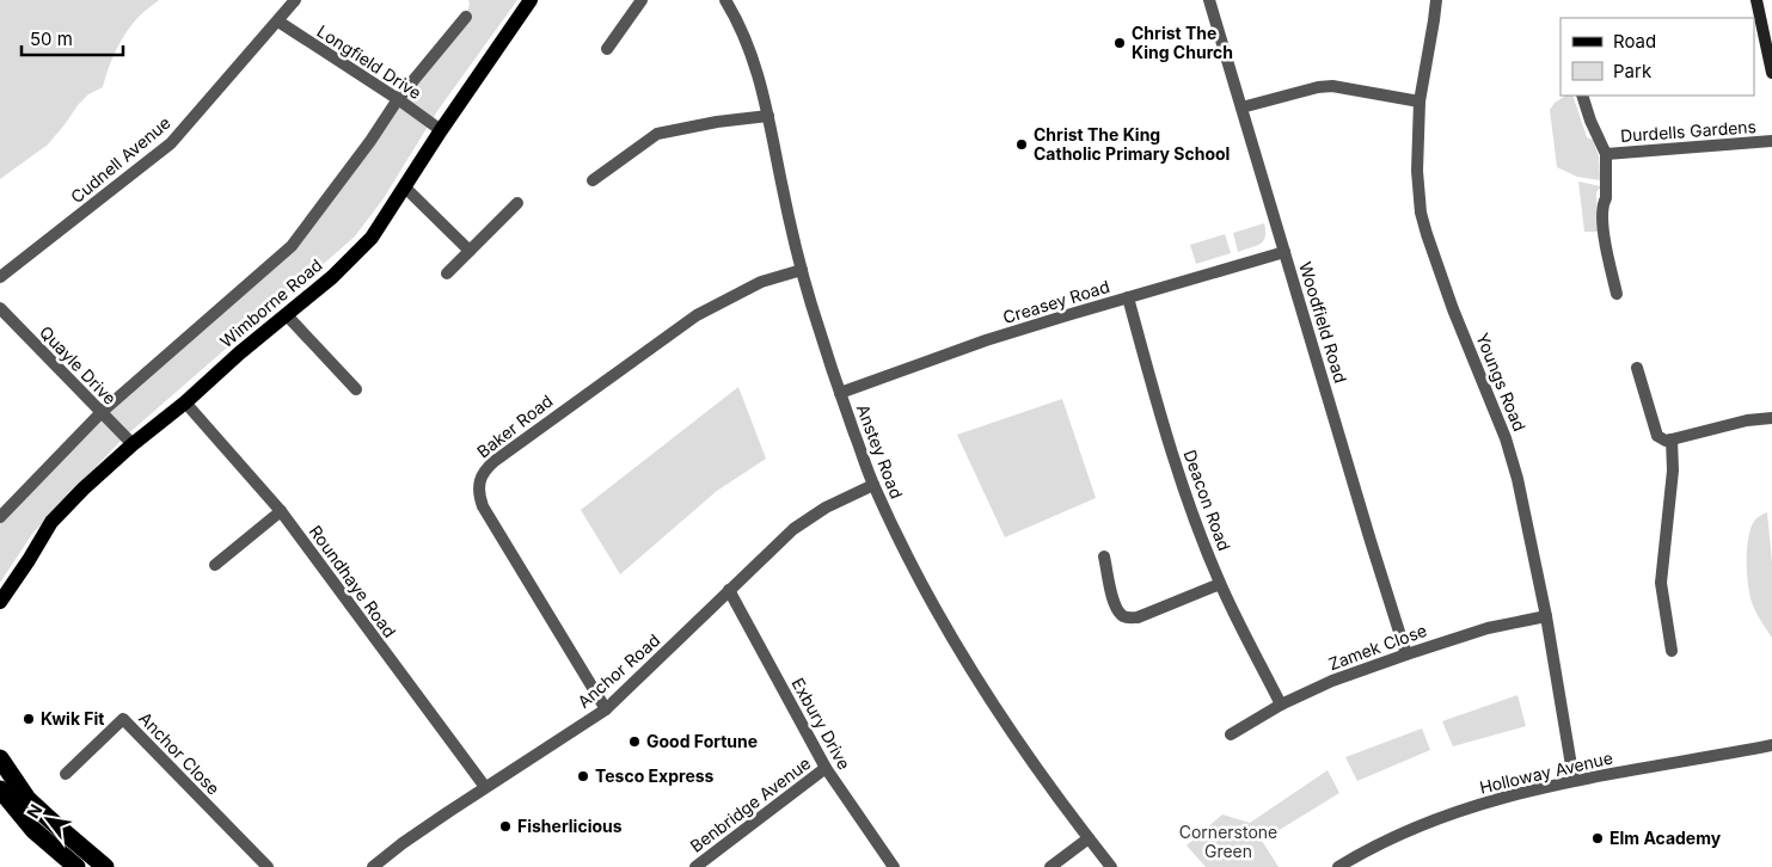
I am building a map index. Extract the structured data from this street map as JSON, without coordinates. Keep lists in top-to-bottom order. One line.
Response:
{"streets":{"main road":["Wimborne Road"],"street":["Longfield Drive","Durdells Gardens","Cudnell Avenue","Creasey Road","Woodfield Road","Quayle Drive","Youngs Road","Baker Road","Anstey Road","Deacon Road","Roundhaye Road","Zamek Close","Anchor Road","Exbury Drive","Anchor Close","Holloway Avenue","Benbridge Avenue"]},"crossings":[["Longfield Drive","Cudnell Avenue"],["Longfield Drive","Wimborne Road"],["Creasey Road","Woodfield Road"],["Creasey Road","Anstey Road"],["Creasey Road","Deacon Road"],["Wimborne Road","Quayle Drive"],["Wimborne Road","Roundhaye Road"],["Woodfield Road","Zamek Close"],["Youngs Road","Zamek Close"],["Youngs Road","Holloway Avenue"],["Baker Road","Anstey Road"],["Baker Road","Anchor Road"],["Anstey Road","Anchor Road"],["Deacon Road","Zamek Close"],["Roundhaye Road","Anchor Road"],["Anchor Road","Exbury Drive"],["Exbury Drive","Benbridge Avenue"]],"parks":["Cornerstone Green"],"places":["Christ The King Church","Christ The King Catholic Primary School","Kwik Fit","Good Fortune","Tesco Express","Fisherlicious","Elm Academy"],"legend":["Road","Park"],"scale_bar":"50 m","north":"top left"}
